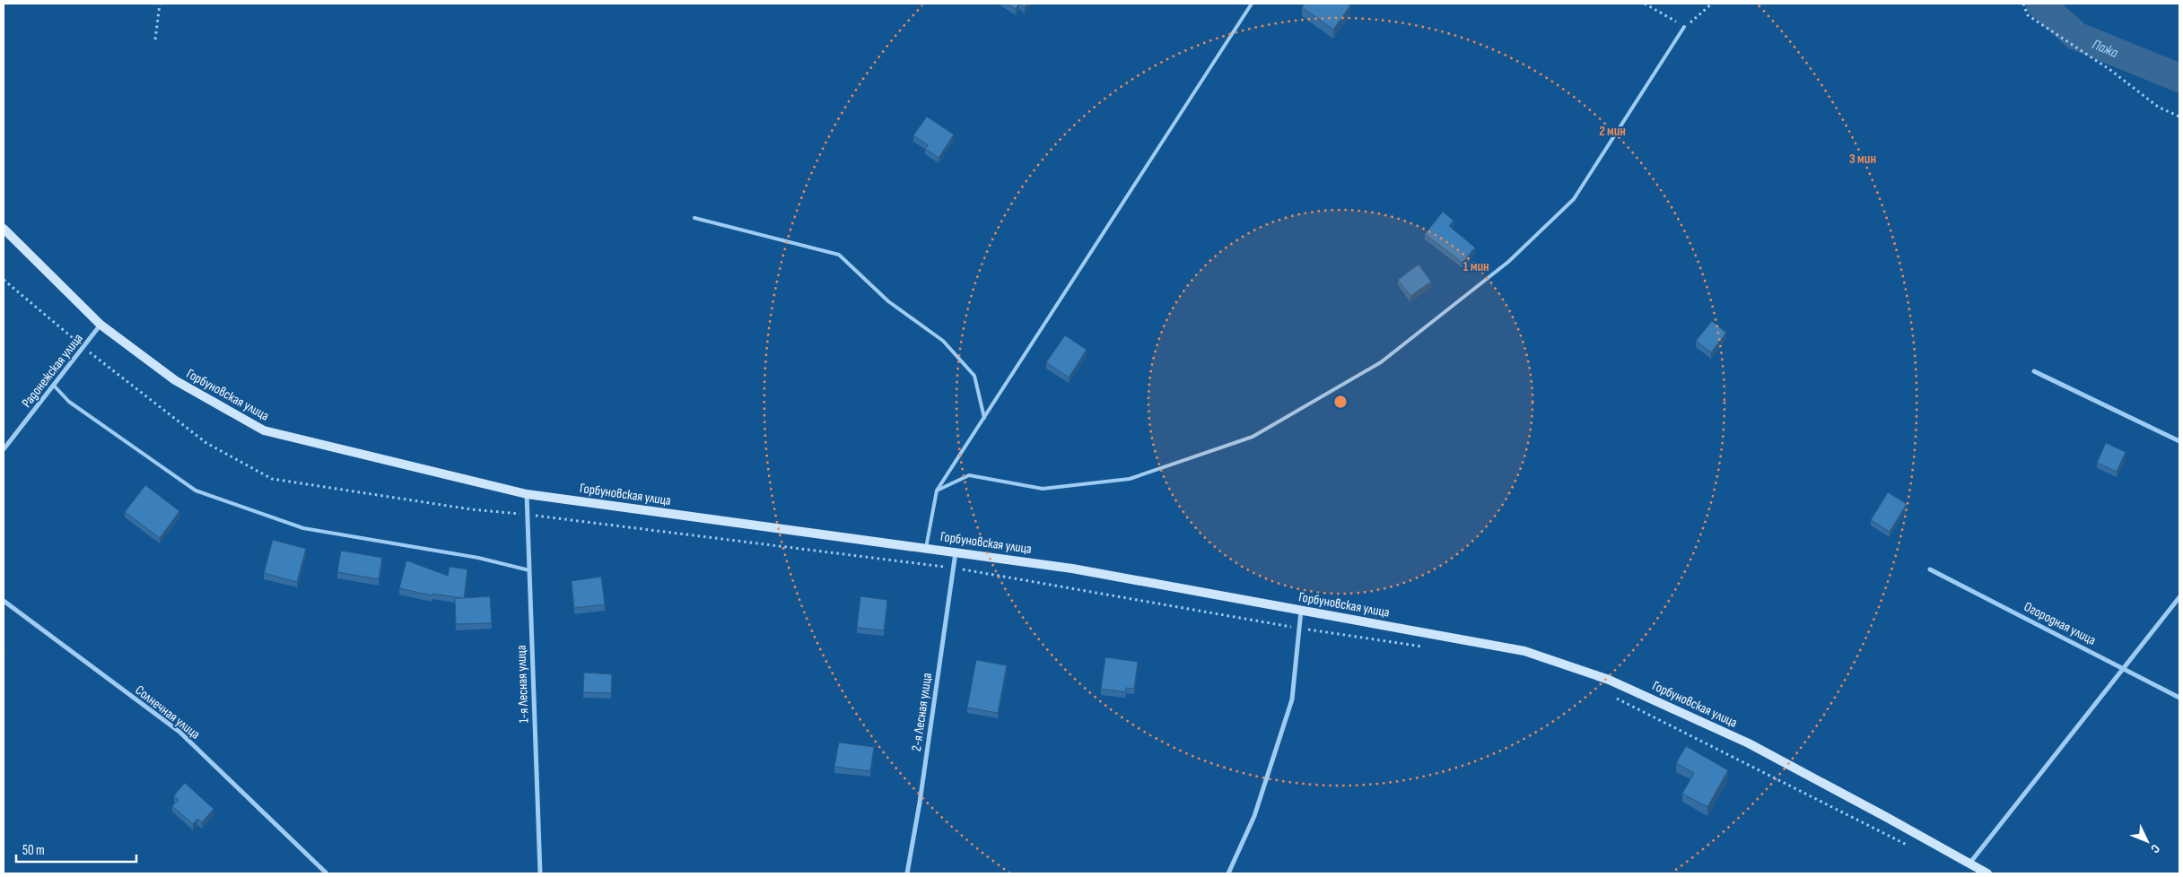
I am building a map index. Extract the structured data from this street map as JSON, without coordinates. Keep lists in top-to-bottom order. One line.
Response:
{"streets":{"main road":["Горбуновская улица"],"street":["Радонежская улица","Огородная улица","1-я Лесная улица","Солнечная улица","2-я Лесная улица"]},"crossings":[["Радонежская улица","Горбуновская улица"],["Горбуновская улица","1-я Лесная улица"],["Горбуновская улица","2-я Лесная улица"]],"water":["Пажа"],"scale_bar":"50 m","north":"bottom right","rings":["2 мин","3 мин","1 мин"]}
